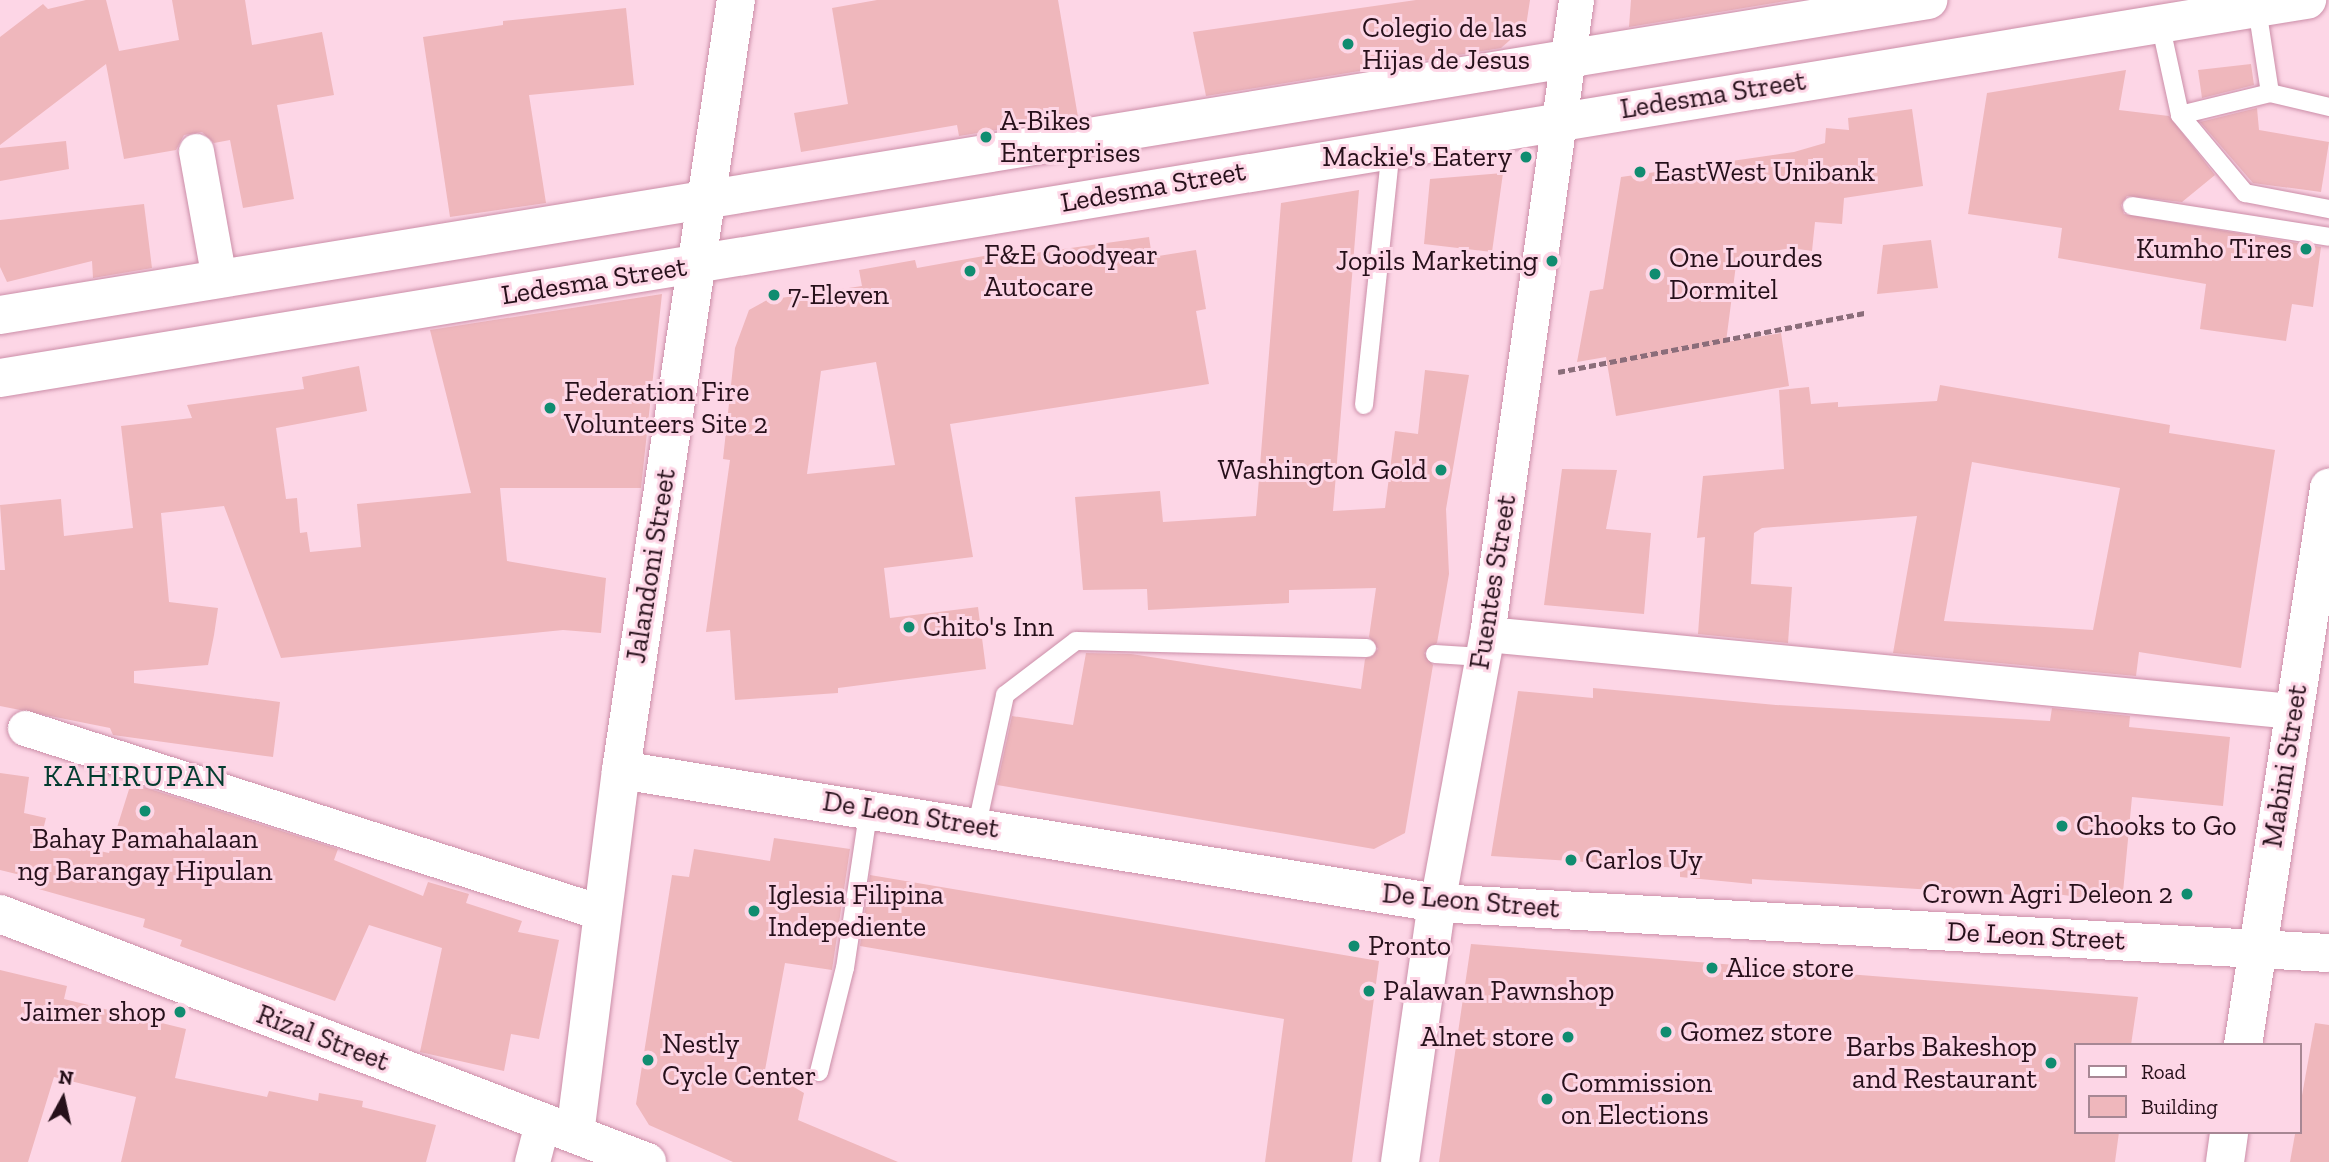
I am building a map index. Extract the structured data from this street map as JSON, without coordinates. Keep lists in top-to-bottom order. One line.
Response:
{"streets":{"main road":["Ledesma Street","Jalandoni Street","Fuentes Street","Mabini Street","De Leon Street","Rizal Street"]},"crossings":[["Ledesma Street","Jalandoni Street"],["Ledesma Street","Fuentes Street"],["Jalandoni Street","De Leon Street"],["Jalandoni Street","Rizal Street"],["Fuentes Street","De Leon Street"],["Mabini Street","De Leon Street"]],"districts":["KAHIRUPAN"],"places":["Colegio de las Hijas de Jesus","A-Bikes Enterprises","Mackie's Eatery","EastWest Unibank","Kumho Tires","Jopils Marketing","F&E Goodyear Autocare","One Lourdes Dormitel","7-Eleven","Federation Fire Volunteers Site 2","Washington Gold","Chito's Inn","Bahay Pamahalaan ng Barangay Hipulan","Chooks to Go","Carlos Uy","Crown Agri Deleon 2","Iglesia Filipina Indepediente","Pronto","Alice store","Palawan Pawnshop","Jaimer shop","Gomez store","Alnet store","Nestly Cycle Center","Barbs Bakeshop and Restaurant","Commission on Elections"],"legend":["Road","Building"],"north":"top"}
